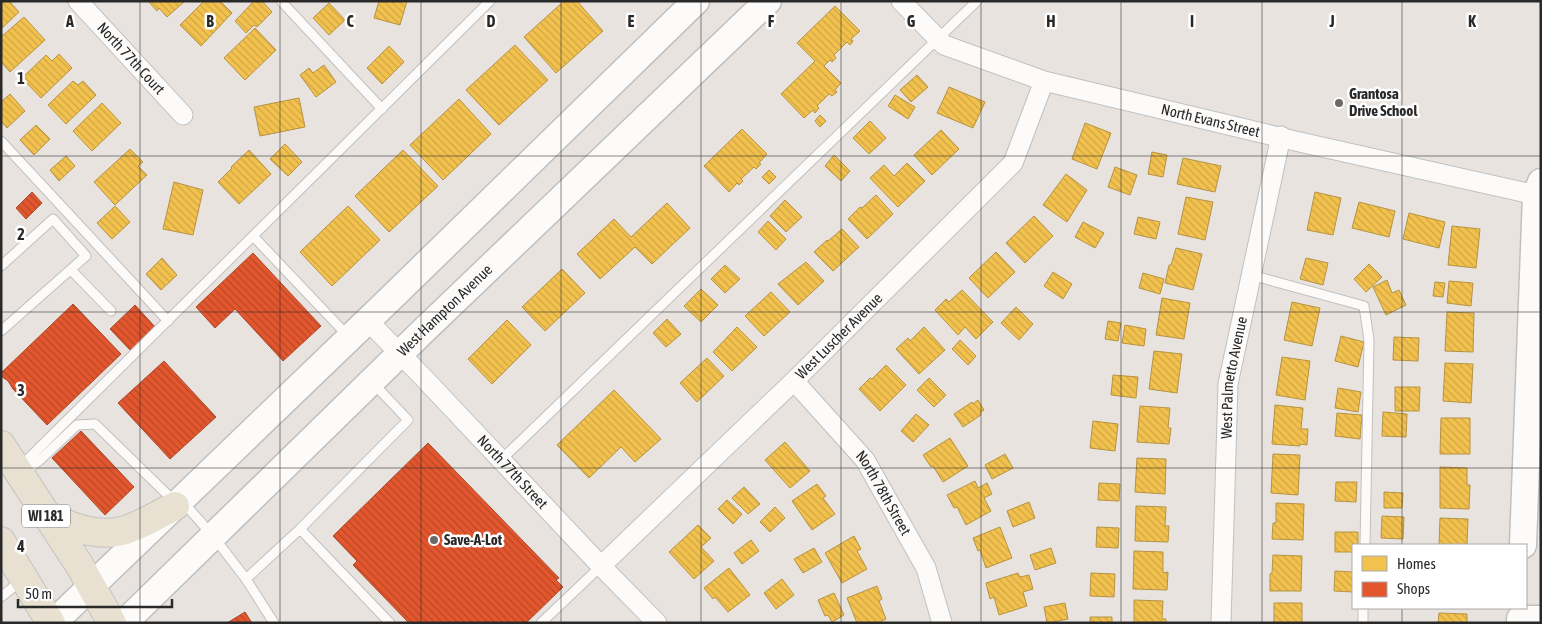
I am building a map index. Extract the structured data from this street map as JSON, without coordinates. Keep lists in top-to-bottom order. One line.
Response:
{"streets":{"main road":["West Hampton Avenue","WI 181"],"street":["North 77th Court","North Evans Street","West Luscher Avenue","West Palmetto Avenue","North 77th Street","North 78th Street"]},"crossings":[["North Evans Street","West Luscher Avenue"],["North Evans Street","West Palmetto Avenue"],["West Hampton Avenue","North 77th Street"],["West Luscher Avenue","North 77th Street"],["West Luscher Avenue","North 78th Street"]],"places":["Grantosa Drive School","Save-A-Lot"],"legend":["Homes","Shops"],"scale_bar":"50 m","grid":{"columns":["A","B","C","D","E","F","G","H","I","J","K"],"rows":["1","2","3","4"]}}
